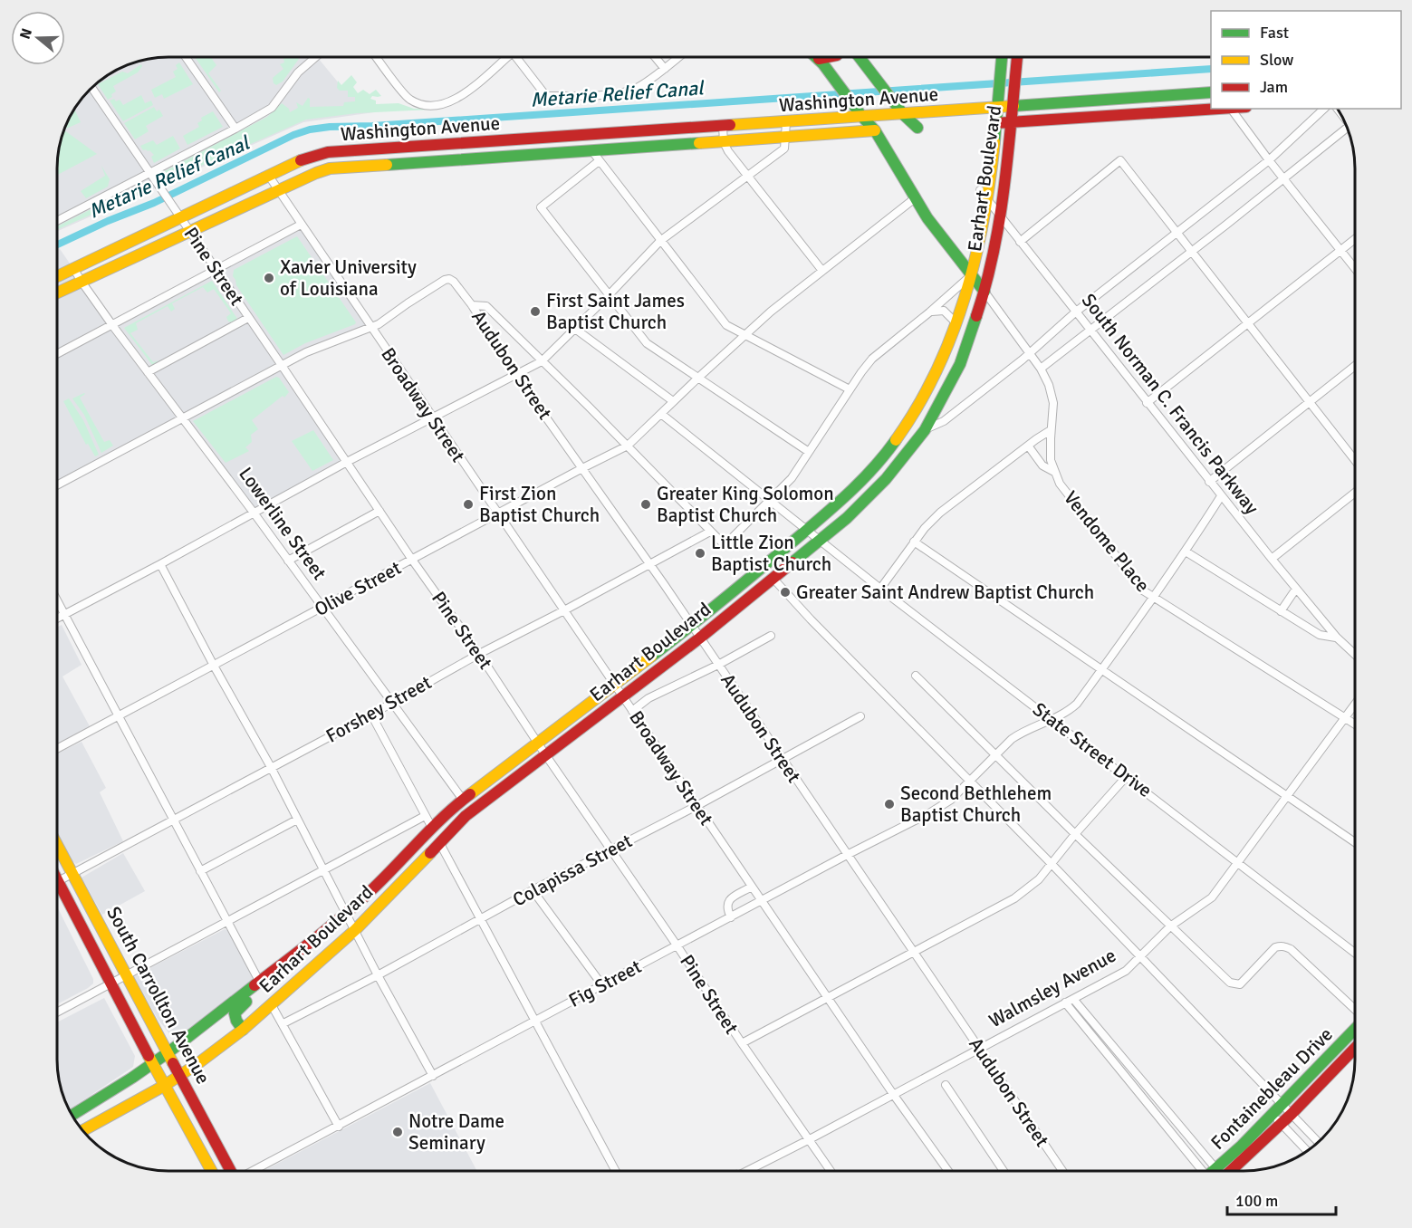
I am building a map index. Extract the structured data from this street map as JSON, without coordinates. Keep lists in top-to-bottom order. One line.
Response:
{"streets":{"main road":["Washington Avenue","Earhart Boulevard","South Carrollton Avenue","Fontainebleau Drive"],"street":["Pine Street","Audubon Street","South Norman C. Francis Parkway","Broadway Street","Lowerline Street","Vendome Place","Olive Street","Forshey Street","State Street Drive","Colapissa Street","Fig Street","Walmsley Avenue"]},"crossings":[["Washington Avenue","Earhart Boulevard"],["Washington Avenue","Pine Street"],["Washington Avenue","Broadway Street"],["Washington Avenue","Lowerline Street"],["Earhart Boulevard","Pine Street"],["Earhart Boulevard","Audubon Street"],["Earhart Boulevard","South Norman C. Francis Parkway"],["Earhart Boulevard","Broadway Street"],["Earhart Boulevard","Lowerline Street"],["Earhart Boulevard","Vendome Place"],["Earhart Boulevard","State Street Drive"],["Earhart Boulevard","South Carrollton Avenue"],["Pine Street","Olive Street"],["Pine Street","Forshey Street"],["Pine Street","Colapissa Street"],["Pine Street","Fig Street"],["Pine Street","Walmsley Avenue"],["Audubon Street","Broadway Street"],["Audubon Street","Olive Street"],["Audubon Street","Forshey Street"],["Audubon Street","Colapissa Street"],["Audubon Street","Fig Street"],["Audubon Street","Walmsley Avenue"],["South Norman C. Francis Parkway","Fig Street"],["Broadway Street","Olive Street"],["Broadway Street","Forshey Street"],["Broadway Street","Colapissa Street"],["Broadway Street","Fig Street"],["Broadway Street","Walmsley Avenue"],["Lowerline Street","Olive Street"],["Lowerline Street","Forshey Street"],["Vendome Place","Fig Street"],["Vendome Place","Walmsley Avenue"],["Olive Street","State Street Drive"],["Forshey Street","South Carrollton Avenue"],["State Street Drive","Fig Street"],["State Street Drive","Walmsley Avenue"]],"water":["Metarie Relief Canal"],"places":["Xavier University of Louisiana","First Saint James Baptist Church","First Zion Baptist Church","Greater King Solomon Baptist Church","Little Zion Baptist Church","Greater Saint Andrew Baptist Church","Second Bethlehem Baptist Church","Notre Dame Seminary"],"legend":["Fast","Slow","Jam"],"scale_bar":"100 m","north":"left"}
